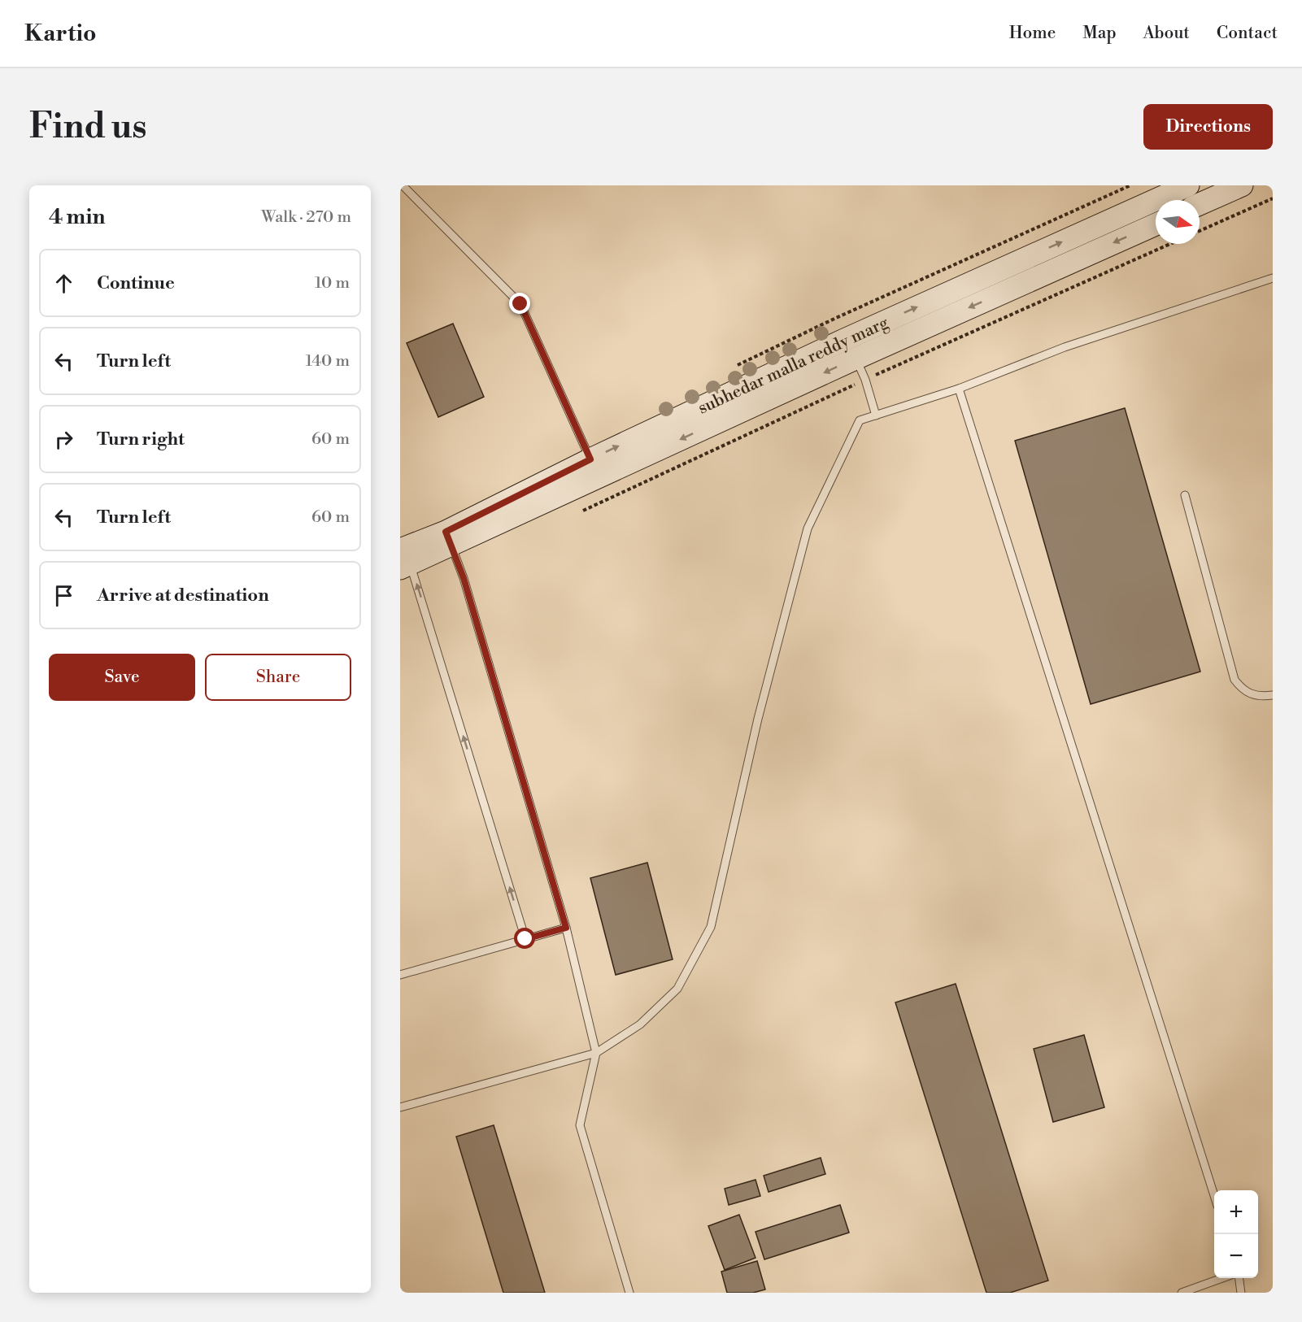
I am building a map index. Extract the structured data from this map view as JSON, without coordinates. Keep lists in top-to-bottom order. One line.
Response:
{"streets":{"main road":["subhedar malla reddy marg"]},"north":"right","page":{"header":"Kartio","nav":["Home","Map","About","Contact"],"buttons":["Directions",["Save","Share"]],"title":"Find us","heading":["4 min","Walk · 270 m"],"list":[["Continue","10 m"],["Turn left","140 m"],["Turn right","60 m"],["Turn left","60 m"],"Arrive at destination"],"map_buttons":["+","−"]}}
